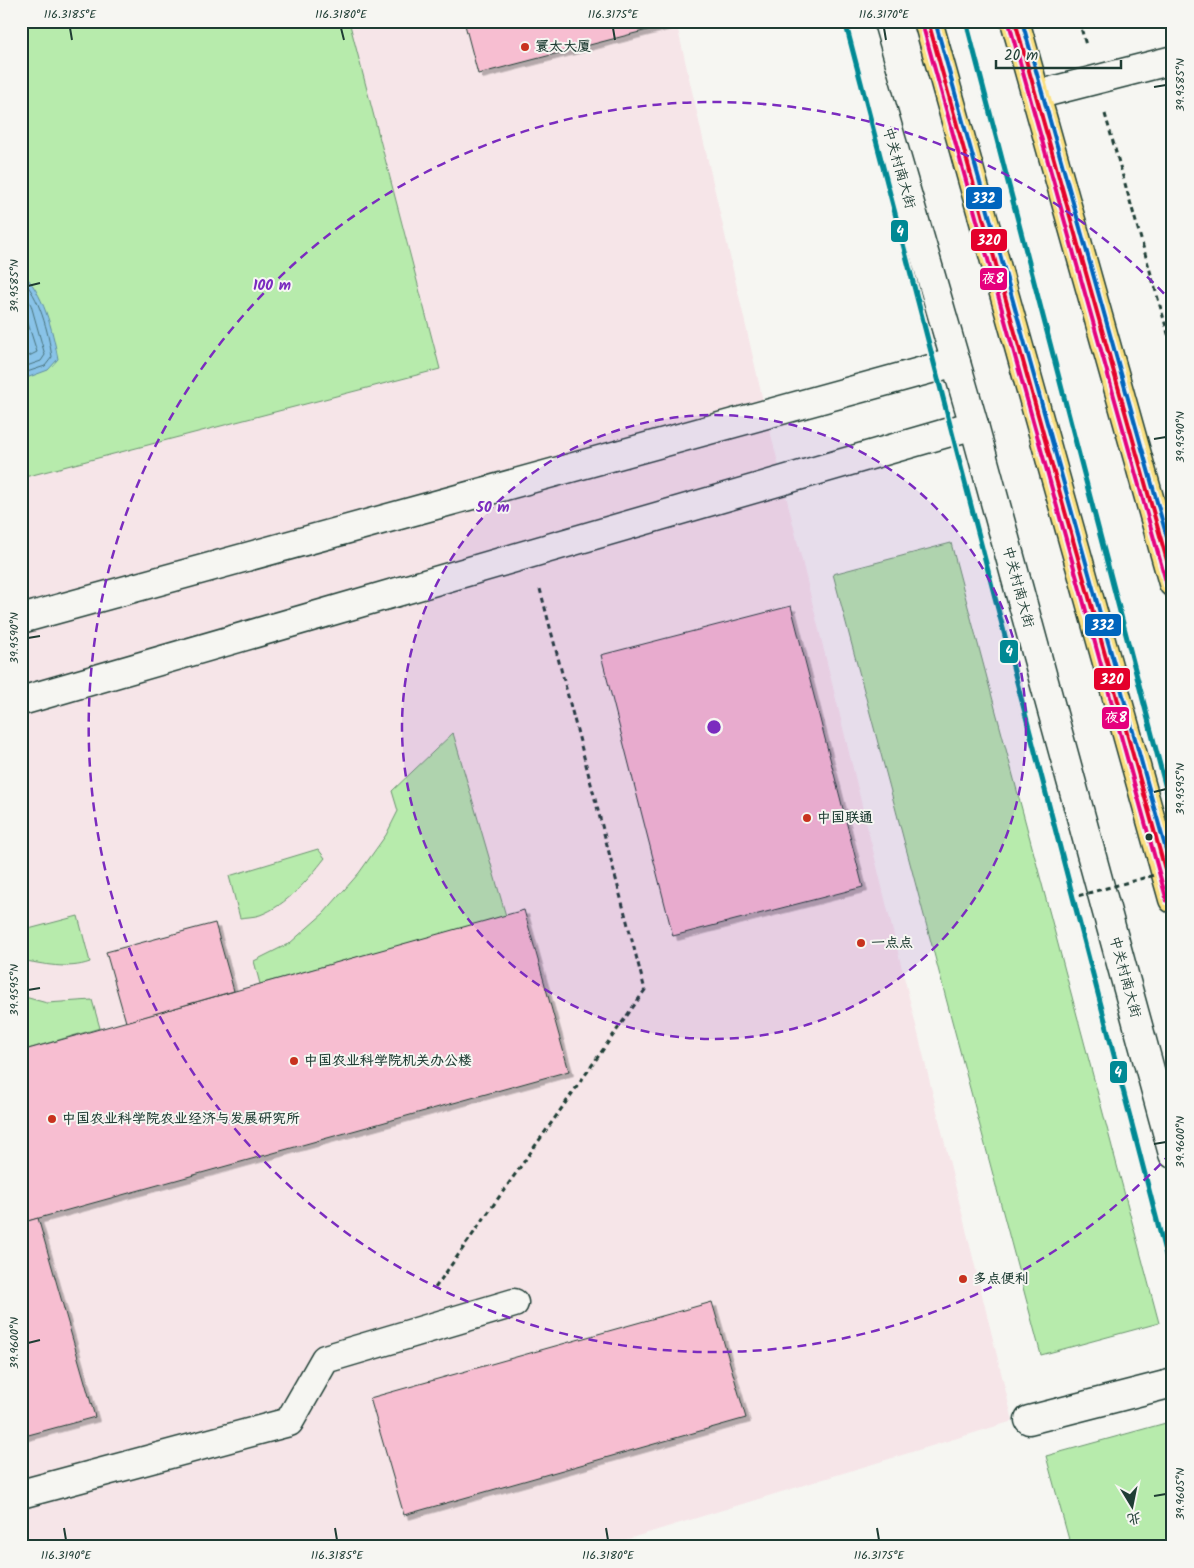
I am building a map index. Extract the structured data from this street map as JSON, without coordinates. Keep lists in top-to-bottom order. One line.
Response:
{"streets":{"street":["中关村南大街"]},"places":["寰太大厦","中国联通","一点点","中国农业科学院机关办公楼","中国农业科学院农业经济与发展研究所","多点便利"],"lines":["transit line 4","transit line 320","transit line 332","transit line 夜8"],"scale_bar":"20 m","north":"bottom","coordinates":["116.3185°E","116.3180°E","116.3175°E","116.3170°E","39.9585°N","39.9590°N","39.9595°N","39.9600°N","39.9605°N","116.3190°E"],"rings":["100 m","50 m"]}
